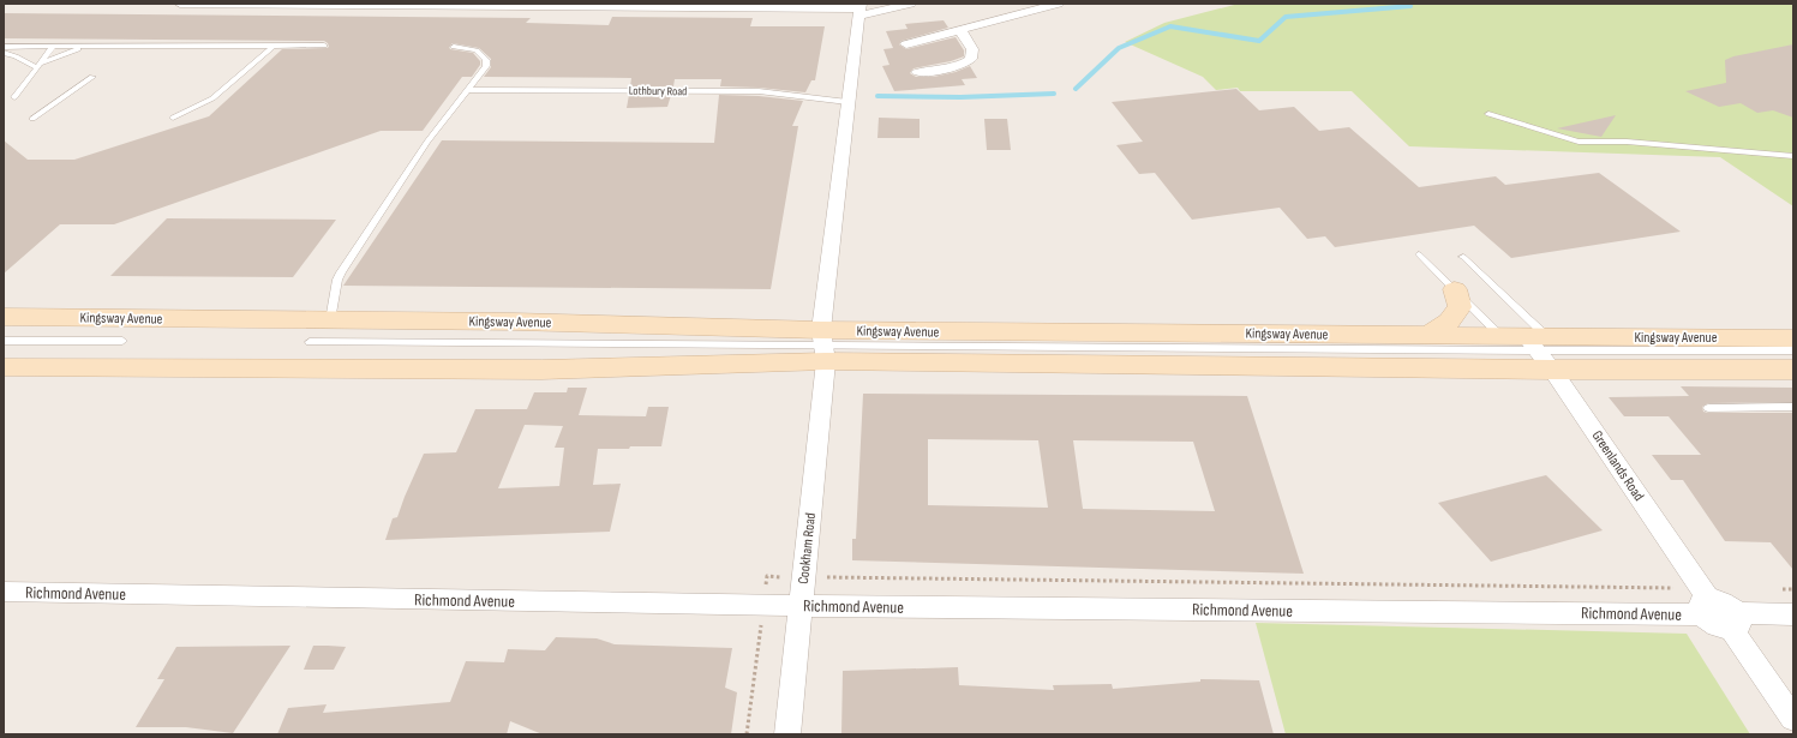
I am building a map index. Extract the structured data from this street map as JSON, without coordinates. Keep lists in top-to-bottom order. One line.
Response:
{"streets":{"main road":["Kingsway Avenue"],"street":["Greenlands Road","Cookham Road","Richmond Avenue"],"lane":["Lothbury Road"]},"crossings":[["Kingsway Avenue","Greenlands Road"],["Kingsway Avenue","Cookham Road"],["Greenlands Road","Richmond Avenue"],["Cookham Road","Richmond Avenue"]]}
